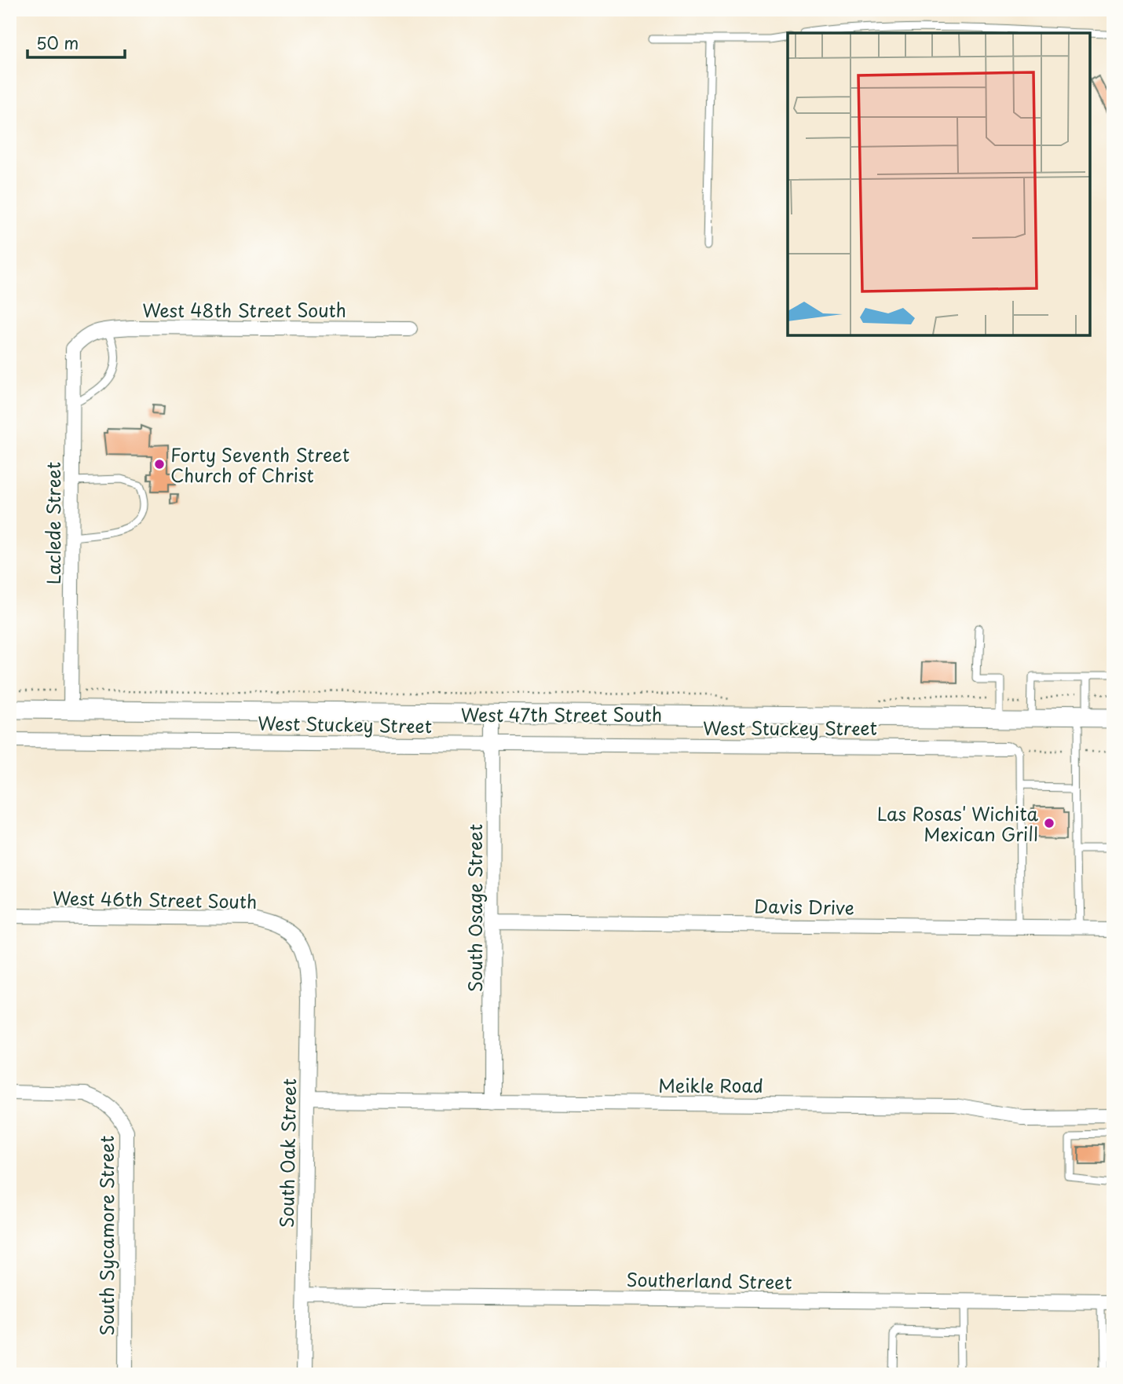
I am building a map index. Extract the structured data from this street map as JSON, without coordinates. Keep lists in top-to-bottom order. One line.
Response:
{"streets":{"street":["West 48th Street South","Laclede Street","West 47th Street South","West Stuckey Street","West 46th Street South","Davis Drive","South Osage Street","Meikle Road","South Oak Street","South Sycamore Street","Southerland Street"]},"crossings":[["West 48th Street South","Laclede Street"],["Laclede Street","West 47th Street South"],["West 47th Street South","South Osage Street"],["West Stuckey Street","South Osage Street"],["West 46th Street South","South Oak Street"],["Davis Drive","South Osage Street"],["South Osage Street","Meikle Road"],["Meikle Road","South Oak Street"],["South Oak Street","Southerland Street"]],"places":["Forty Seventh Street Church of Christ","Las Rosas' Wichita Mexican Grill"],"scale_bar":"50 m"}
